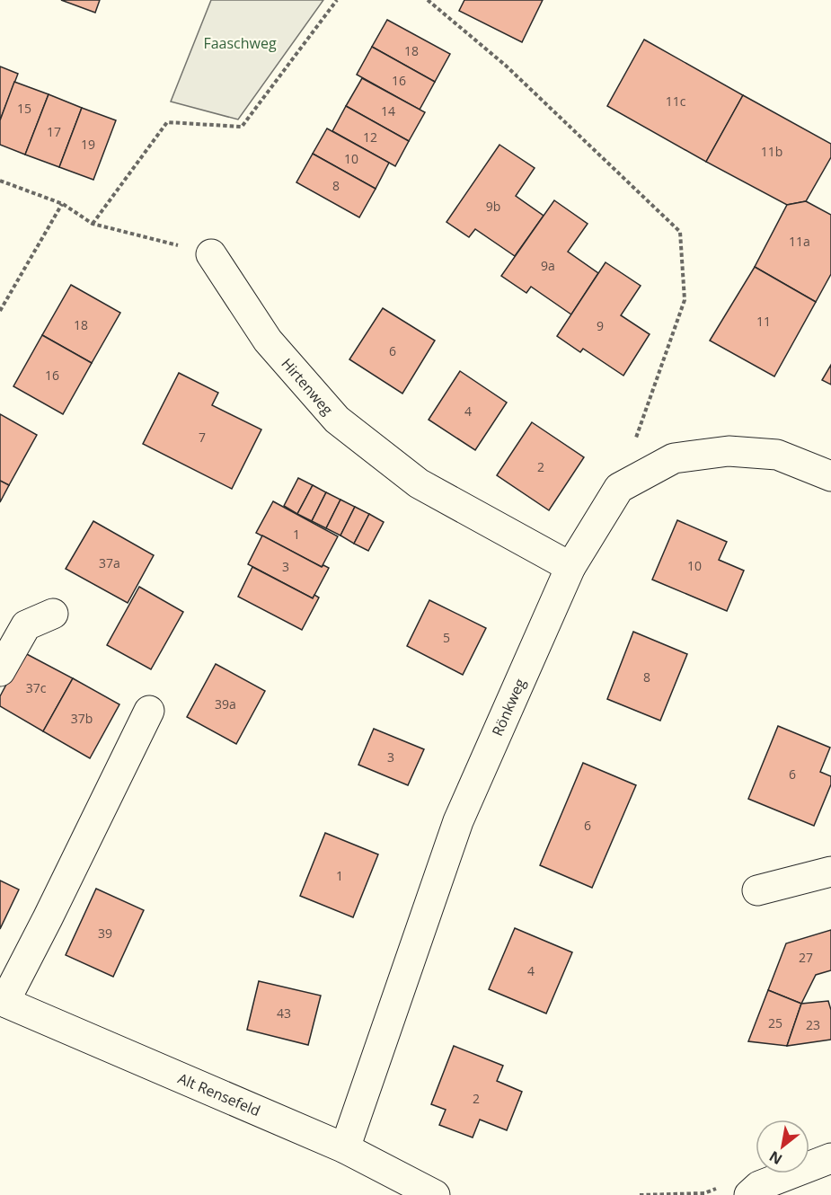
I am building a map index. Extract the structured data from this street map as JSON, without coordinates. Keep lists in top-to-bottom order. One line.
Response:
{"streets":{"street":["Hirtenweg","Rönkweg","Alt Rensefeld"]},"crossings":[["Hirtenweg","Rönkweg"],["Rönkweg","Alt Rensefeld"]],"parks":["Faaschweg"],"house_numbers":["18","16","11c","15","14","17","12","19","11b","10","8","9b","11a","9a","11","18","9","6","16","4","7","2","1","37a","10","3","5","8","37c","39a","37b","3","6","6","1","39","27","4","43","25","23","2"],"north":"bottom left"}
